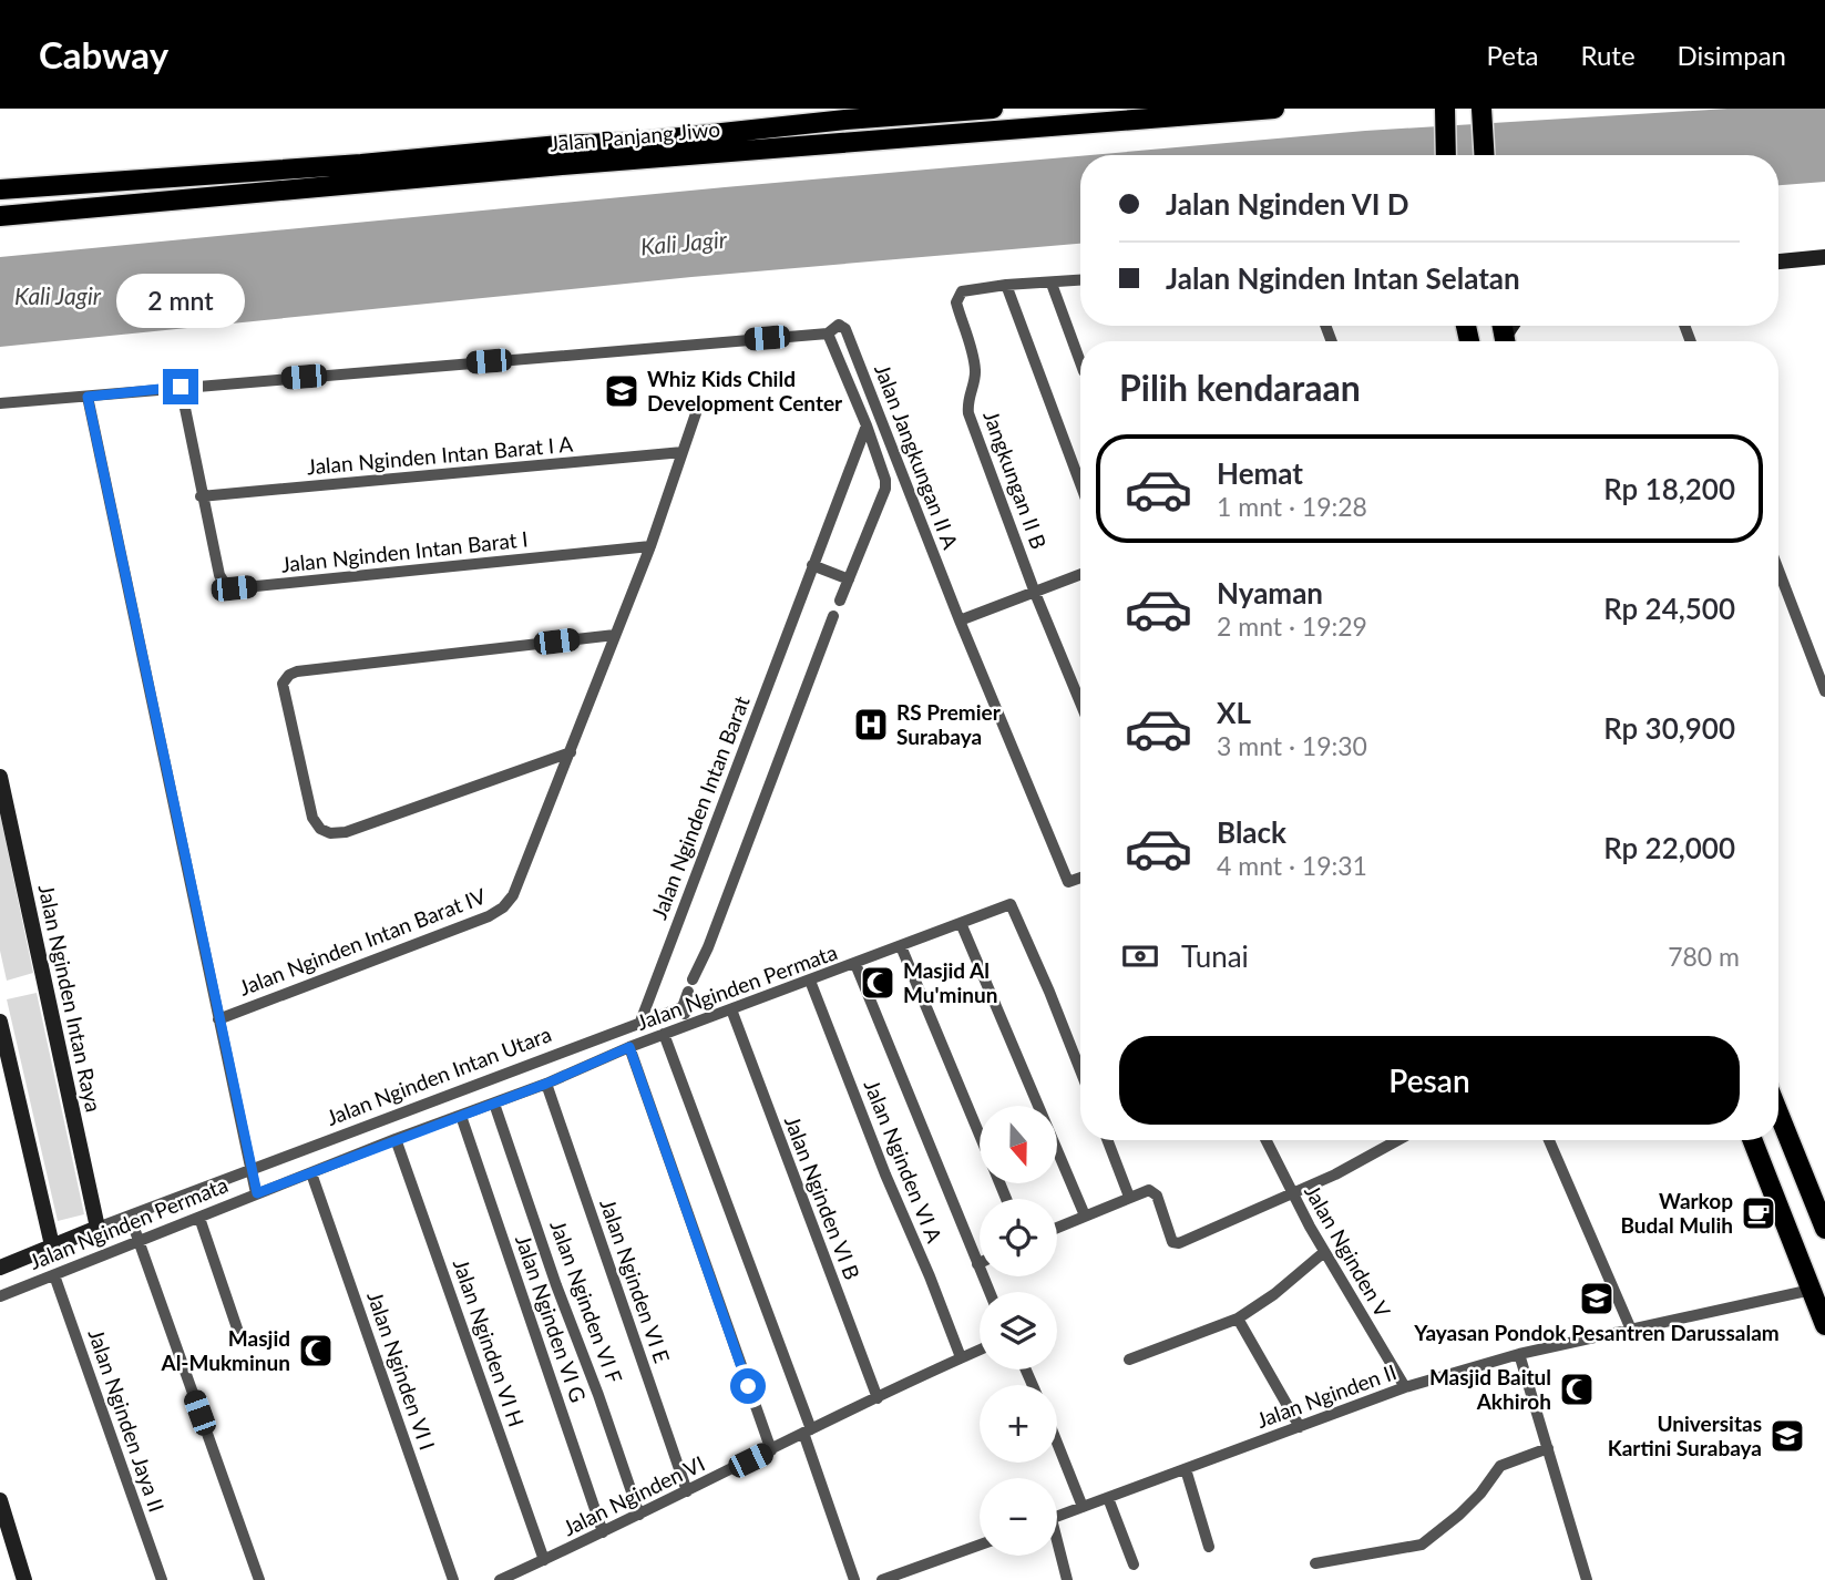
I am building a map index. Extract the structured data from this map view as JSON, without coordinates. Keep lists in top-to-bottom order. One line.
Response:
{"streets":{"main road":["Jalan Panjang Jiwo"],"street":["Jalan Nginden Intan Barat I A","Jalan Jangkungan II A","Jangkungan II B","Jalan Nginden Intan Barat I","Jalan Nginden Intan Barat","Jalan Nginden Intan Barat IV","Jalan Nginden Permata","Jalan Nginden Intan Raya","Jalan Nginden Intan Utara","Jalan Nginden VI A","Jalan Nginden VI B","Jalan Nginden V","Jalan Nginden VI E","Jalan Nginden VI F","Jalan Nginden VI G","Jalan Nginden VI H","Jalan Nginden VI I","Jalan Nginden II","Jalan Nginden Jaya II","Jalan Nginden VI"]},"crossings":[["Jalan Nginden Intan Barat I A","Jalan Nginden Intan Barat I"],["Jalan Nginden Intan Barat I A","Jalan Nginden Intan Barat IV"],["Jalan Nginden Intan Barat I","Jalan Nginden Intan Barat IV"],["Jalan Nginden Intan Barat","Jalan Nginden Intan Utara"],["Jalan Nginden Permata","Jalan Nginden VI A"],["Jalan Nginden Permata","Jalan Nginden VI B"],["Jalan Nginden Permata","Jalan Nginden VI E"],["Jalan Nginden Permata","Jalan Nginden VI F"],["Jalan Nginden Permata","Jalan Nginden VI G"],["Jalan Nginden Permata","Jalan Nginden VI H"],["Jalan Nginden Permata","Jalan Nginden VI I"],["Jalan Nginden Permata","Jalan Nginden Jaya II"],["Jalan Nginden Intan Raya","Jalan Nginden Intan Utara"],["Jalan Nginden VI A","Jalan Nginden VI"],["Jalan Nginden VI B","Jalan Nginden VI"],["Jalan Nginden V","Jalan Nginden II"],["Jalan Nginden VI E","Jalan Nginden VI"],["Jalan Nginden VI F","Jalan Nginden VI"],["Jalan Nginden VI G","Jalan Nginden VI"],["Jalan Nginden VI H","Jalan Nginden VI"]],"water":["Kali Jagir"],"places":{"school or university":["Whiz Kids Child Development Center","Yayasan Pondok Pesantren Darussalam","Universitas Kartini Surabaya"],"hospital":["RS Premier Surabaya"],"mosque":["Masjid Al Mu'minun","Masjid Al-Mukminun","Masjid Baitul Akhiroh"],"cafe":["Warkop Budal Mulih"]},"north":"bottom","page":{"header":"Cabway","nav":["Peta","Rute","Disimpan"],"banner":["Jalan Nginden VI D","Jalan Nginden Intan Selatan"],"bubble":"2 mnt","heading":"Pilih kendaraan","list":[{"name":"Hemat","note":"1 mnt · 19:28","value":"Rp 18,200"},{"name":"Nyaman","note":"2 mnt · 19:29","value":"Rp 24,500"},{"name":"XL","note":"3 mnt · 19:30","value":"Rp 30,900"},{"name":"Black","note":"4 mnt · 19:31","value":"Rp 22,000"}],"pay":["Tunai","780 m"],"buttons":"Pesan","map_buttons":["+","−"]}}
